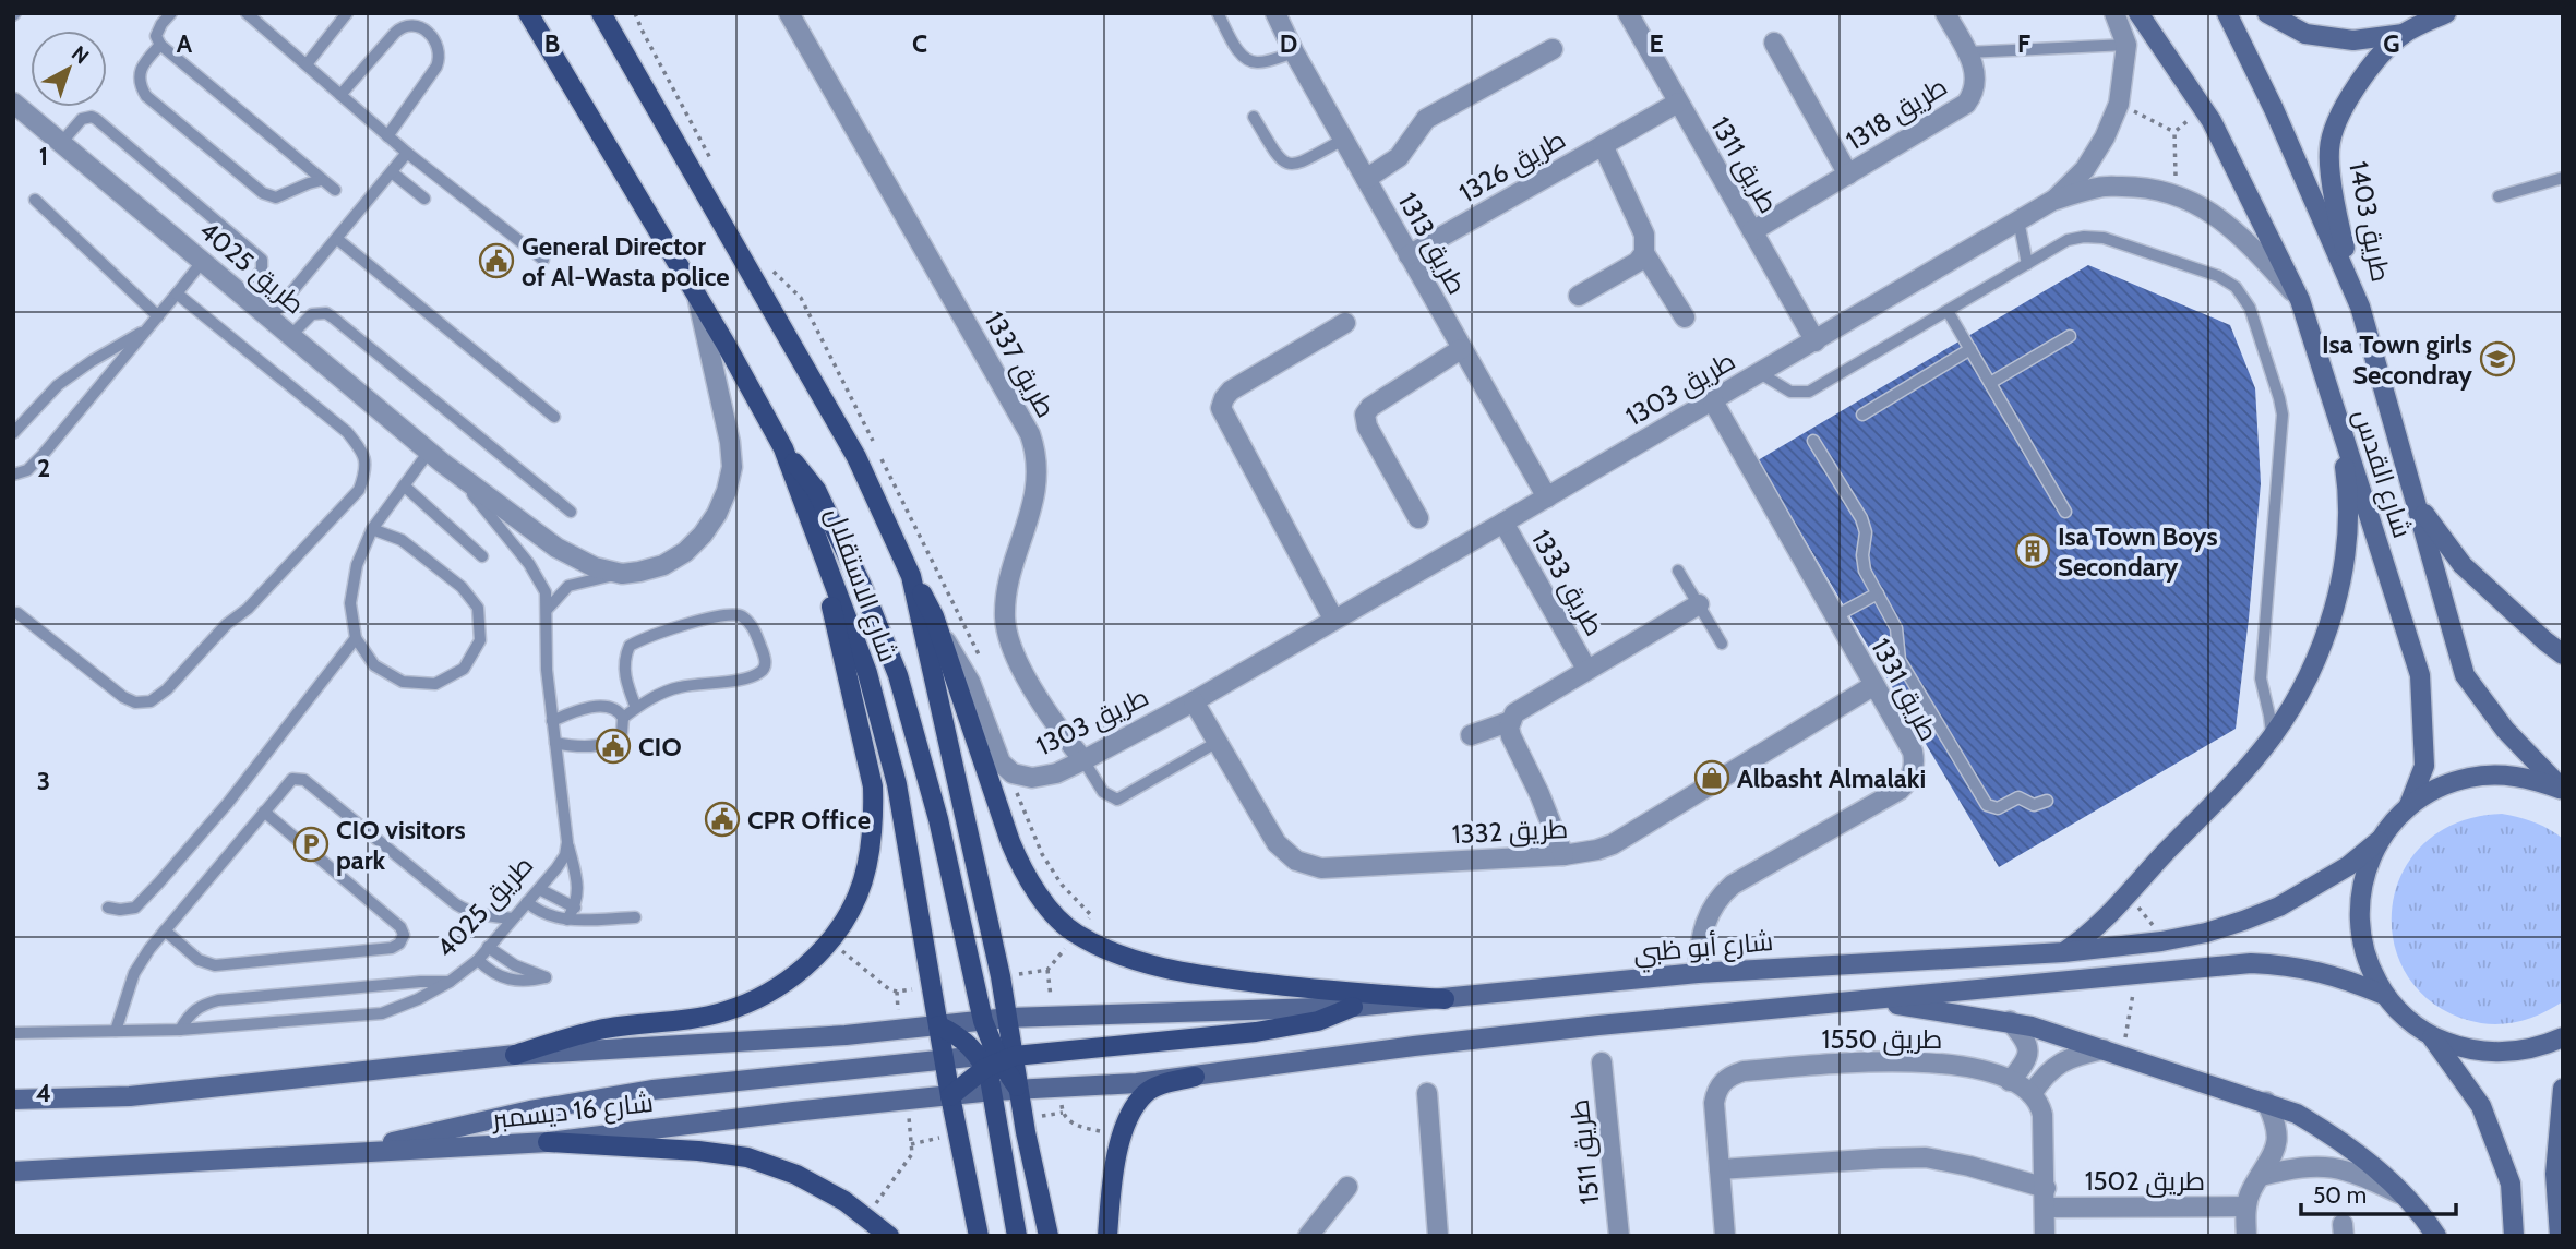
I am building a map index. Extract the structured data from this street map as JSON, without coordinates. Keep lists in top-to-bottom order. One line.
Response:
{"streets":{"main road":["طريق 1403","شارع القدس","شارع الاستقلال","شارع أبو ظبي","شارع 16 ديسمبر"],"street":["طريق 1318","طريق 1311","طريق 1326","طريق 1313","طريق 4025","طريق 1337","طريق 1303","طريق 1333","طريق 1331","طريق 1332","طريق 1550","طريق 1511","طريق 1502"]},"crossings":[["طريق 1318","طريق 1311"],["طريق 1311","طريق 1326"],["طريق 1311","طريق 1303"],["طريق 1326","طريق 1313"],["طريق 1403","شارع القدس"],["طريق 1313","طريق 1303"],["طريق 4025","شارع الاستقلال"],["طريق 1337","طريق 1303"],["طريق 1303","شارع القدس"],["طريق 1303","طريق 1333"],["طريق 1303","طريق 1331"],["طريق 1303","طريق 1332"],["شارع الاستقلال","شارع أبو ظبي"],["شارع الاستقلال","شارع 16 ديسمبر"],["طريق 1331","طريق 1332"],["طريق 1331","شارع أبو ظبي"],["شارع أبو ظبي","شارع 16 ديسمبر"]],"places":{"public building":["General Director of Al-Wasta police","CIO","CPR Office"],"school or university":["Isa Town girls Secondray"],"building":["Isa Town Boys Secondary"],"shop":["Albasht Almalaki"],"parking":["CIO visitors park"]},"scale_bar":"50 m","north":"top right","grid":{"columns":["A","B","C","D","E","F","G"],"rows":["1","2","3","4"]}}
